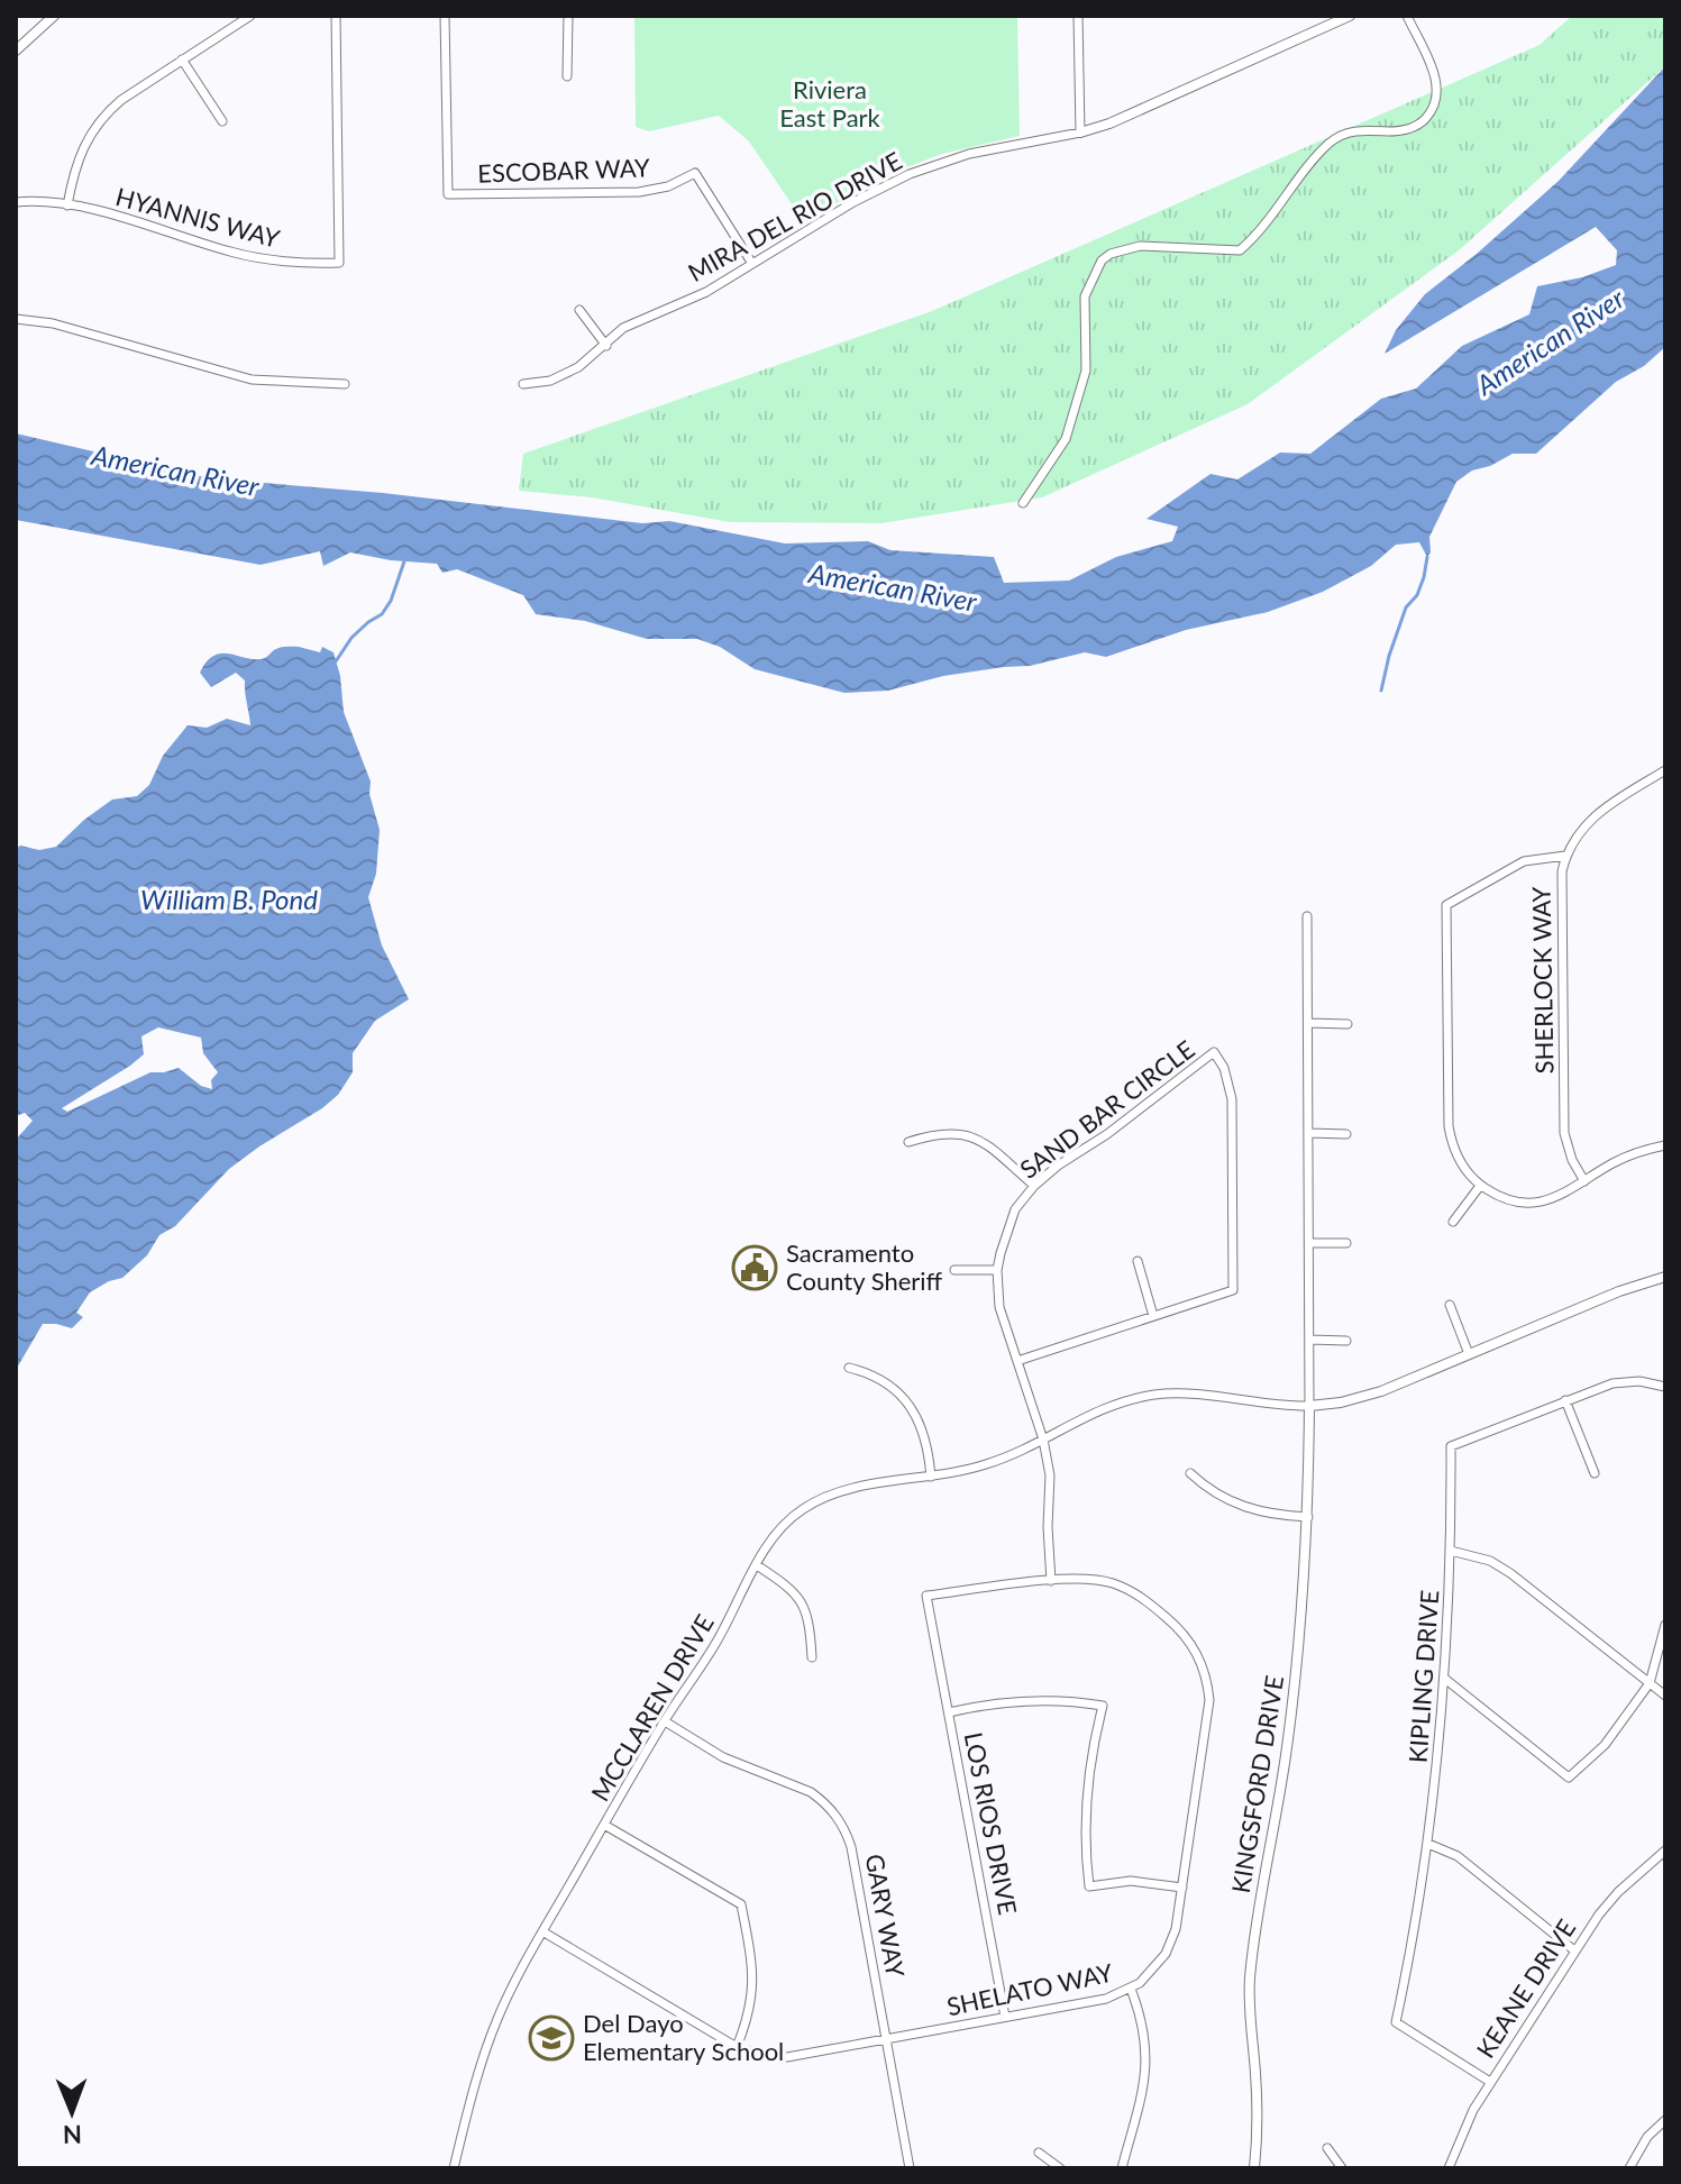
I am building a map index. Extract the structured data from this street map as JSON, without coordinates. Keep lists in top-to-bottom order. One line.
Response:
{"streets":{"street":["ESCOBAR WAY","MIRA DEL RIO DRIVE","HYANNIS WAY","SHERLOCK WAY","SAND BAR CIRCLE","KIPLING DRIVE","MCCLAREN DRIVE","KINGSFORD DRIVE","LOS RIOS DRIVE","GARY WAY","KEANE DRIVE","SHELATO WAY"]},"crossings":[["ESCOBAR WAY","MIRA DEL RIO DRIVE"],["KIPLING DRIVE","KEANE DRIVE"],["MCCLAREN DRIVE","KINGSFORD DRIVE"],["MCCLAREN DRIVE","GARY WAY"],["MCCLAREN DRIVE","SHELATO WAY"],["LOS RIOS DRIVE","SHELATO WAY"],["GARY WAY","SHELATO WAY"]],"water":["American River","William B. Pond"],"parks":["Riviera East Park"],"places":{"public building":["Sacramento County Sheriff"],"school or university":["Del Dayo Elementary School"]},"north":"bottom"}
